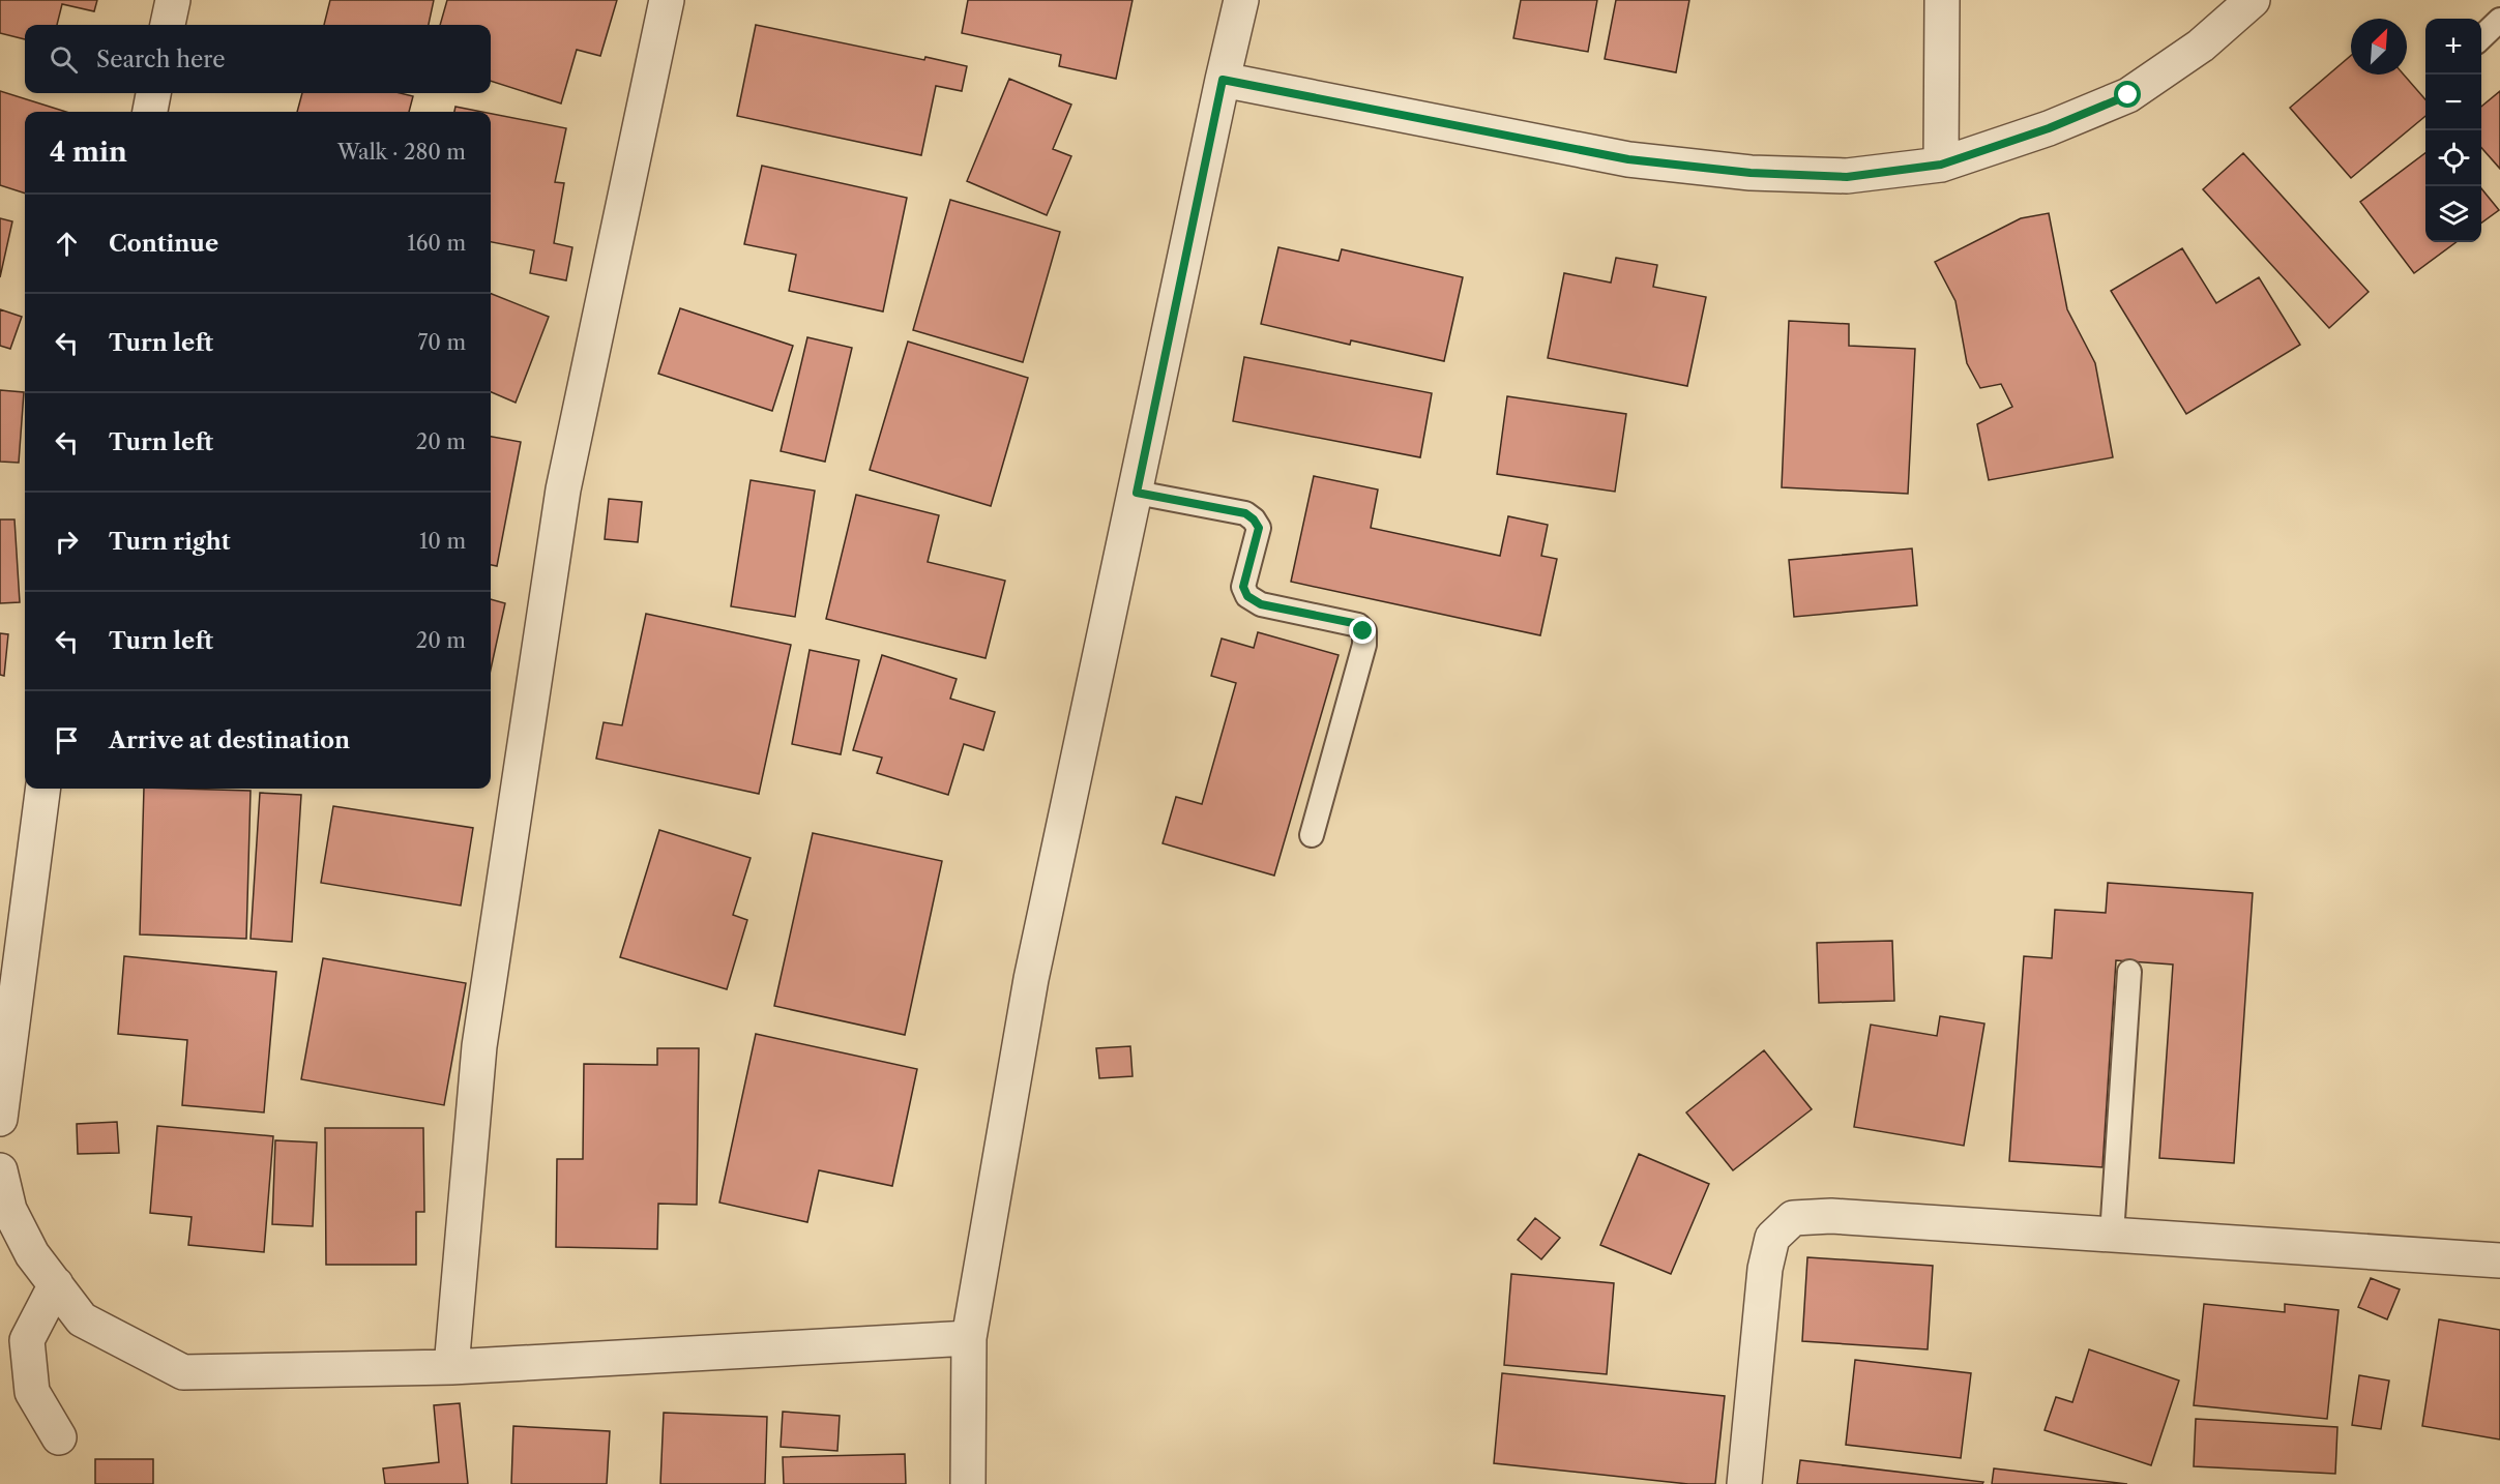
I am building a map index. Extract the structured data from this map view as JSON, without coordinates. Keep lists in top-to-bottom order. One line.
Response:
{"north":"top right","page":{"map_buttons":["+","−"],"search":"Search here","heading":["4 min","Walk · 280 m"],"list":[["Continue","160 m"],["Turn left","70 m"],["Turn left","20 m"],["Turn right","10 m"],["Turn left","20 m"],"Arrive at destination"]}}
